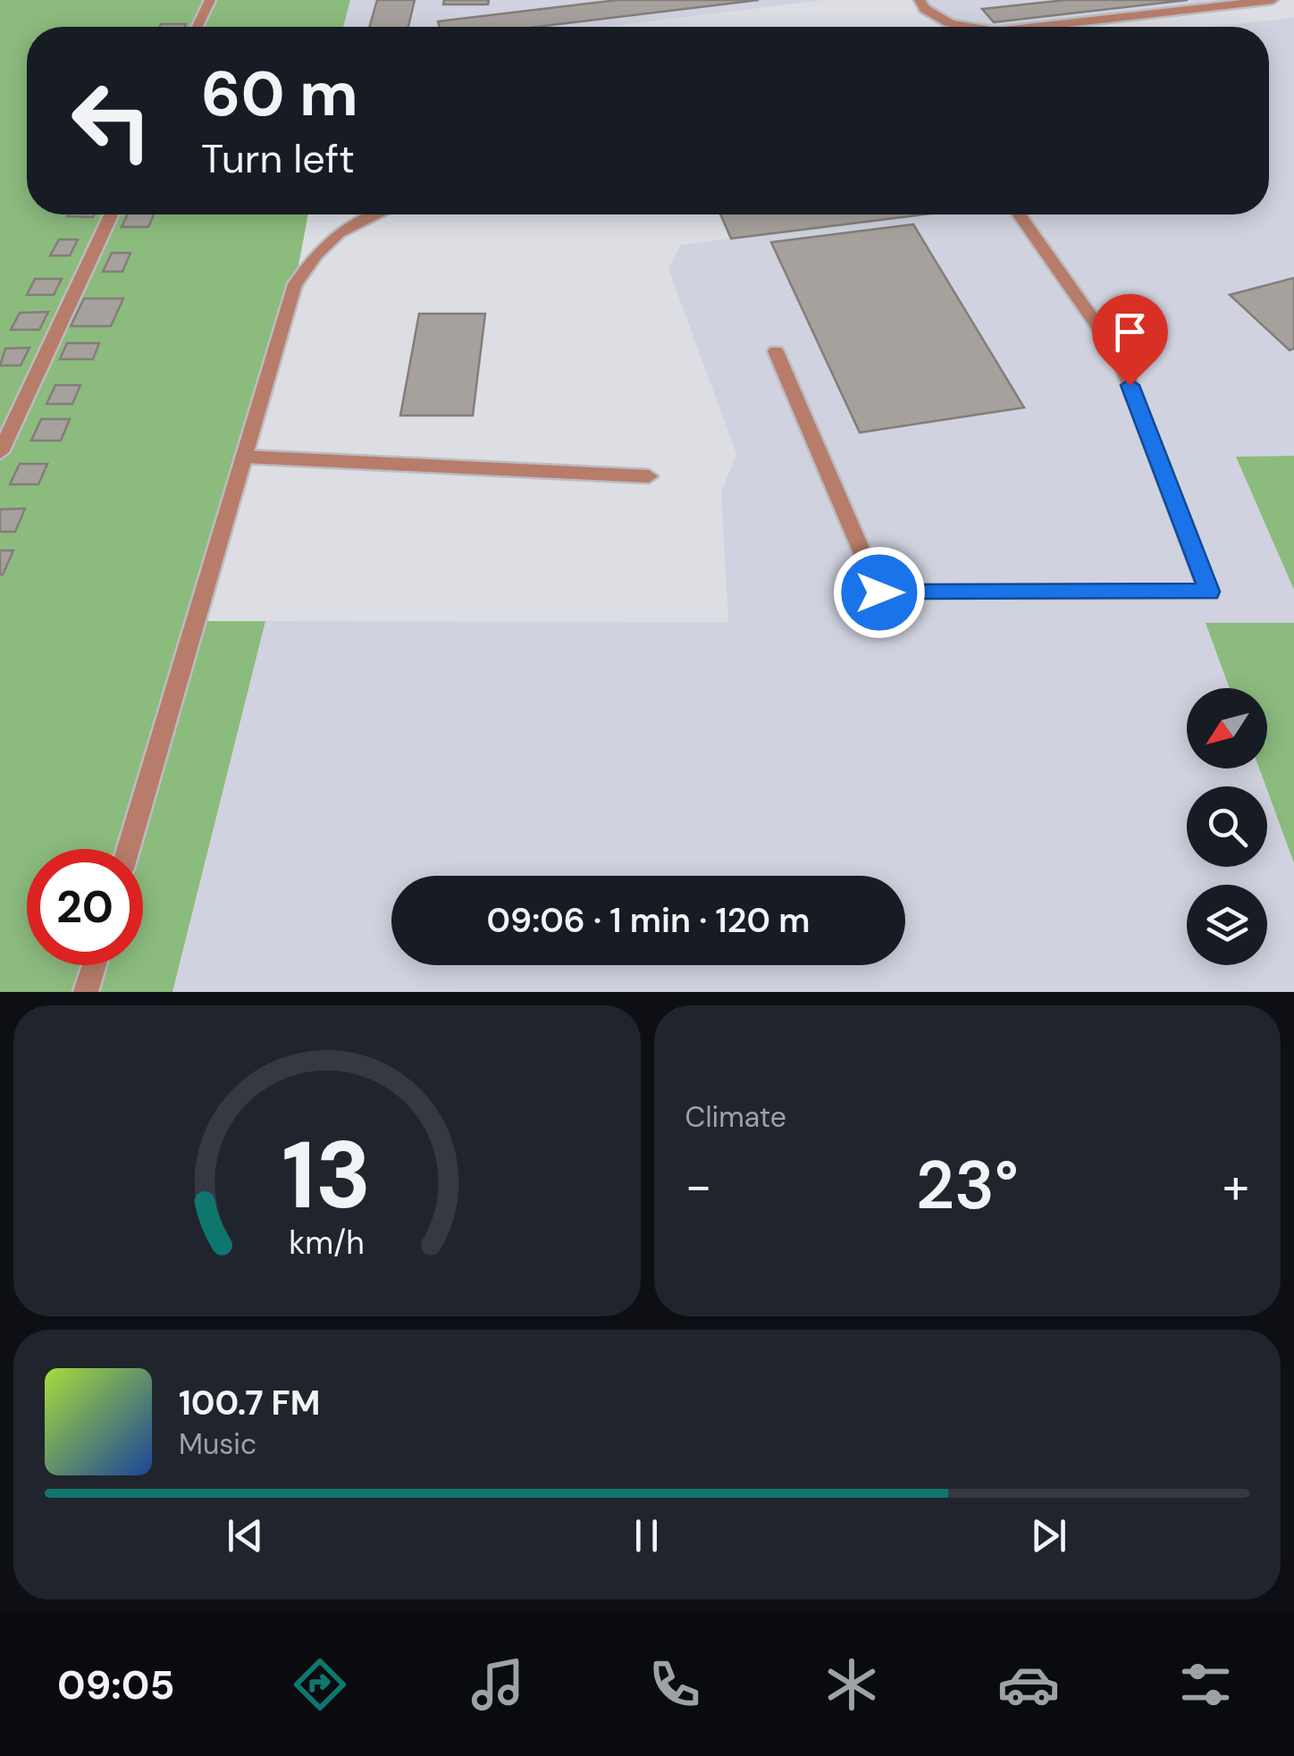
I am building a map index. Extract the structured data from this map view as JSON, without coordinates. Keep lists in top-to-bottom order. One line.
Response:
{"north":"bottom left","page":{"turn":["60 m","Turn left"],"limit":"20","trip":"09:06 · 1 min · 120 m","tile":"Climate","heat":["−","23°","+"],"song":["100.7 FM","Music"],"tabs":"09:05","gauge":["13","km/h"]}}
